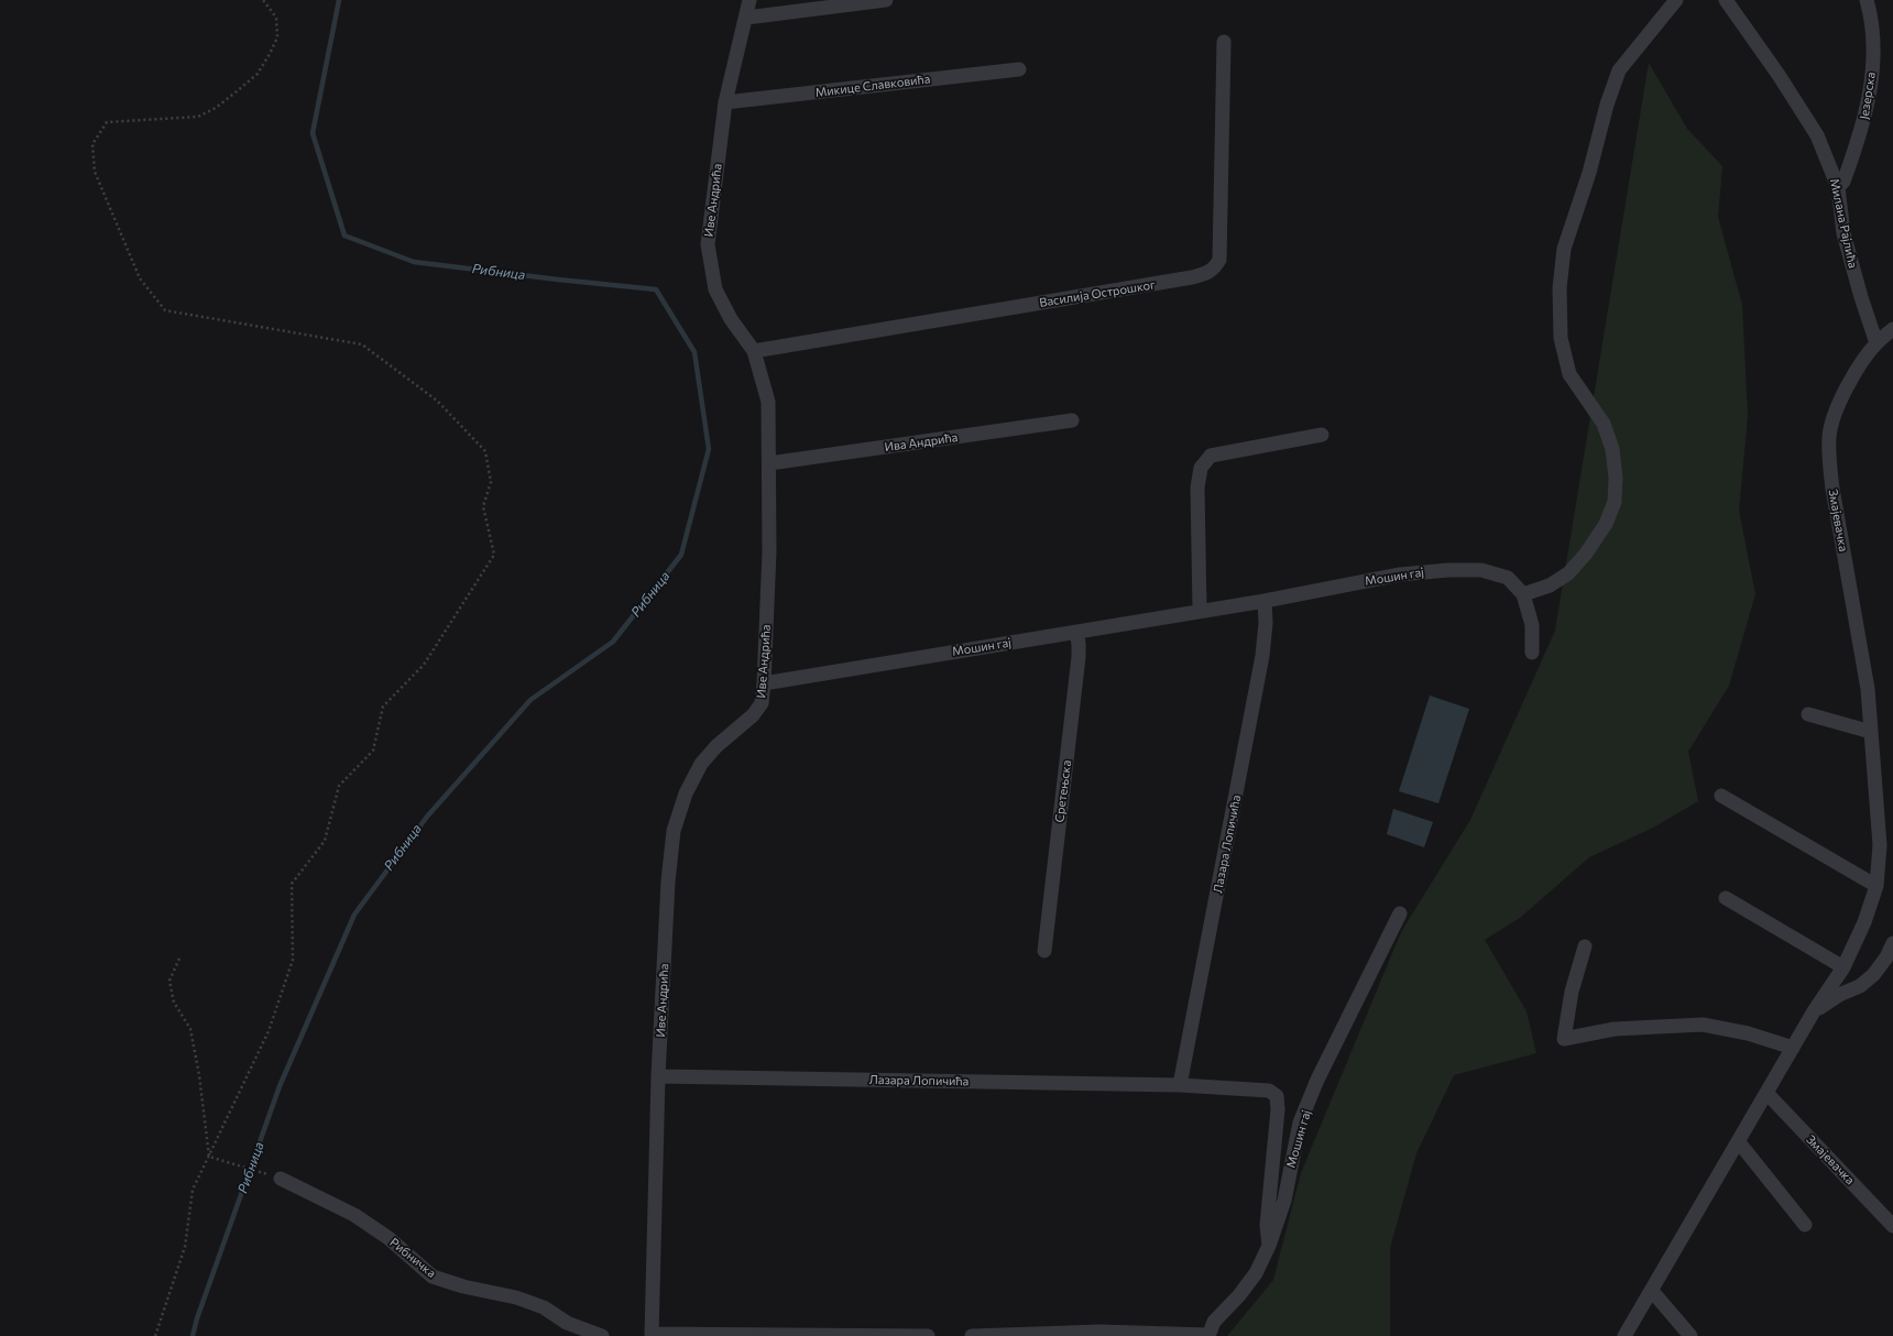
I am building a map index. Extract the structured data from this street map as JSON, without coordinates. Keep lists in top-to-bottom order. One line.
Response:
{"streets":{"street":["Микице Славковића","Језерска","Иве Андрића","Милана Рајлића","Василија Острошког","Ива Андрића","Змајевачка","Мошин гај","Сретењска","Лазара Лопичића","Рибничка"]},"crossings":[["Микице Славковића","Иве Андрића"],["Језерска","Милана Рајлића"],["Иве Андрића","Василија Острошког"],["Иве Андрића","Ива Андрића"],["Иве Андрића","Мошин гај"],["Иве Андрића","Лазара Лопичића"],["Милана Рајлића","Змајевачка"],["Мошин гај","Сретењска"],["Мошин гај","Лазара Лопичића"]],"water":["Рибница"]}
